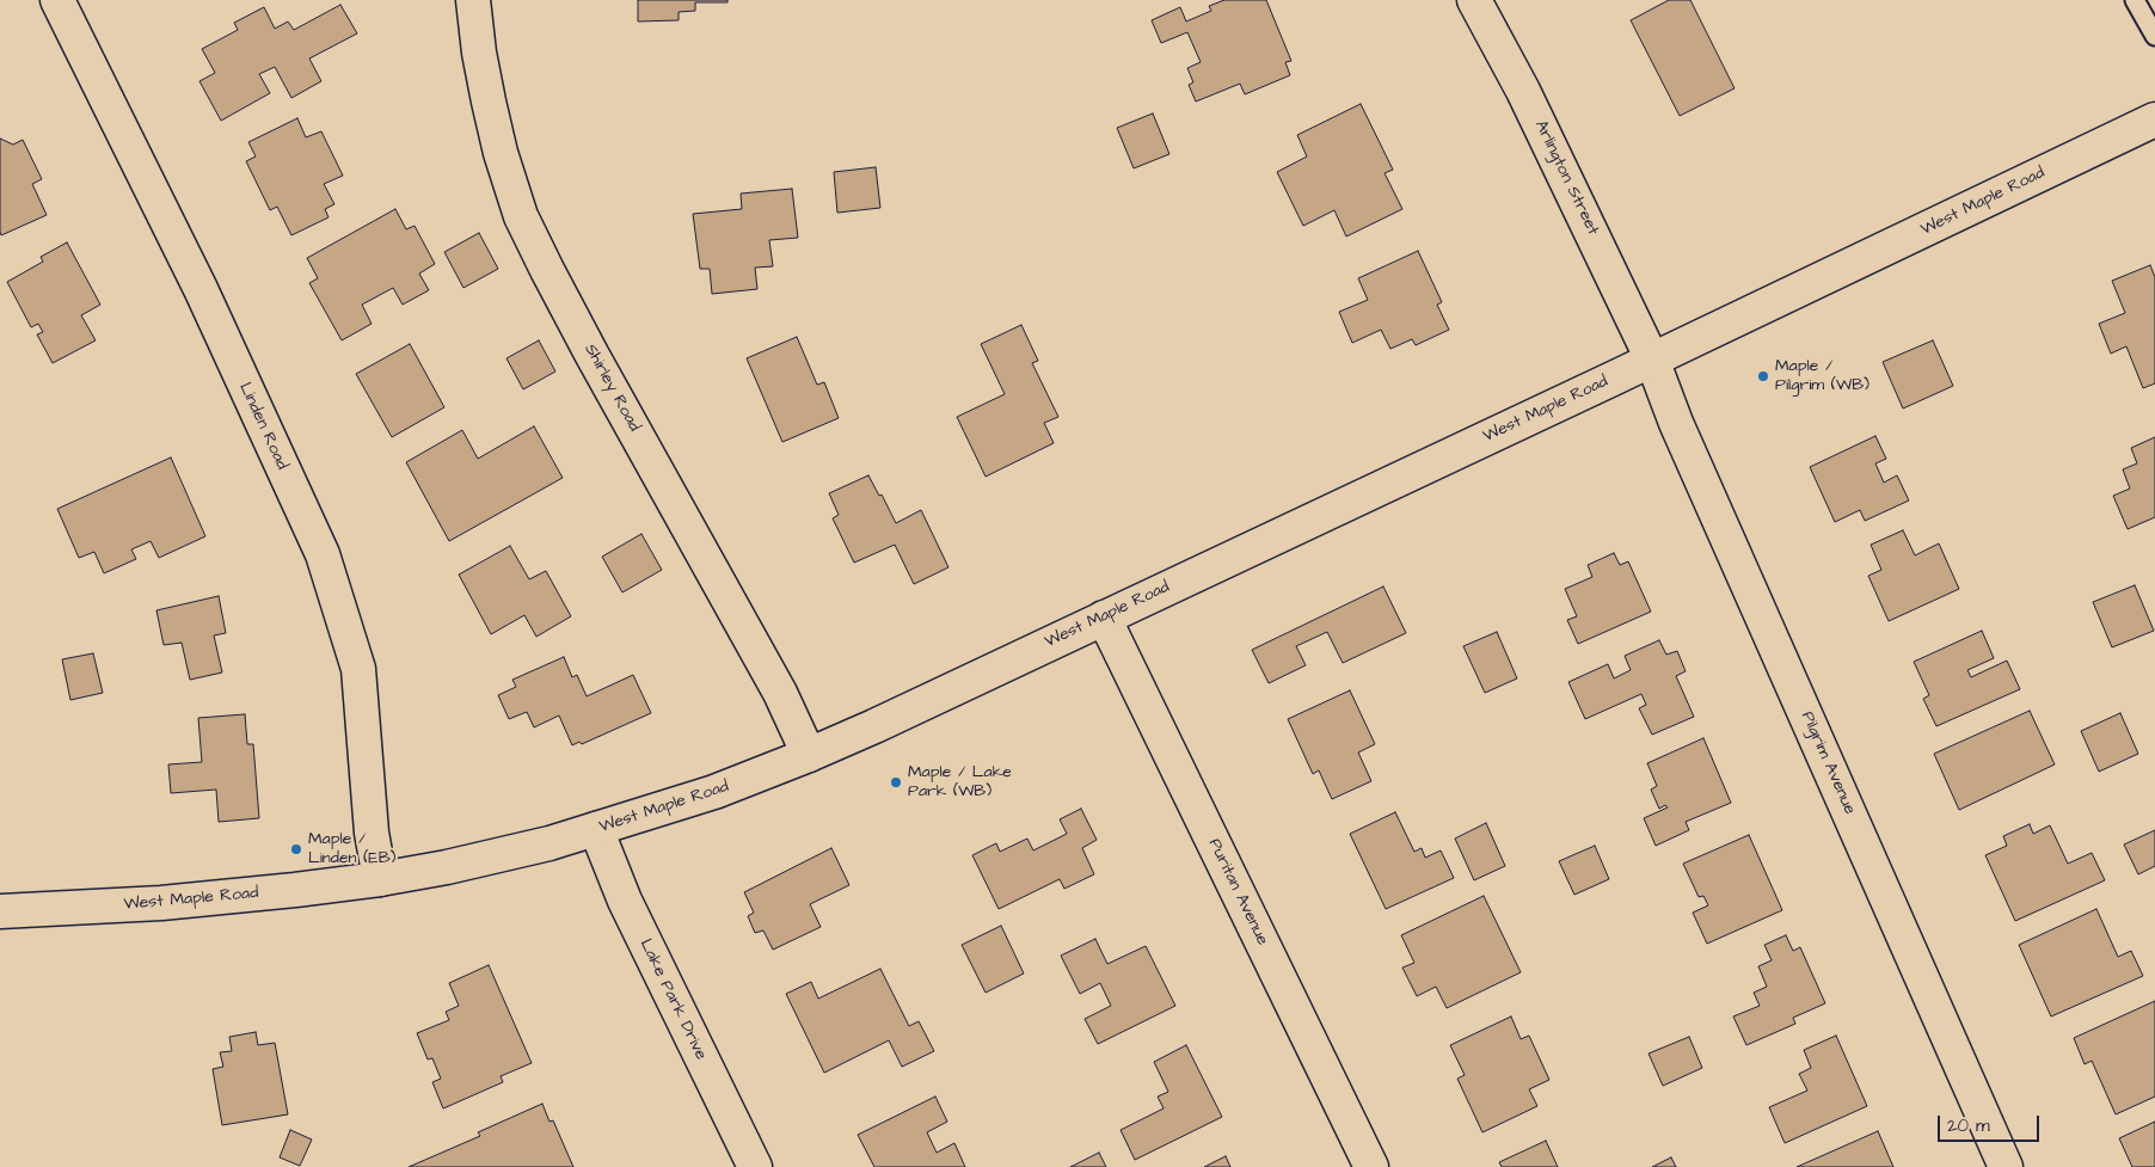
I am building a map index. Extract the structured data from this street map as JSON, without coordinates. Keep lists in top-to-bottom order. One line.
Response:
{"streets":{"street":["Arlington Street","West Maple Road","Shirley Road","Linden Road","Pilgrim Avenue","Puritan Avenue","Lake Park Drive"]},"crossings":[["Arlington Street","West Maple Road"],["Arlington Street","Pilgrim Avenue"],["West Maple Road","Shirley Road"],["West Maple Road","Linden Road"],["West Maple Road","Pilgrim Avenue"],["West Maple Road","Puritan Avenue"],["West Maple Road","Lake Park Drive"]],"places":["Maple / Pilgrim (WB)","Maple / Lake Park (WB)","Maple / Linden (EB)"],"scale_bar":"20 m"}
